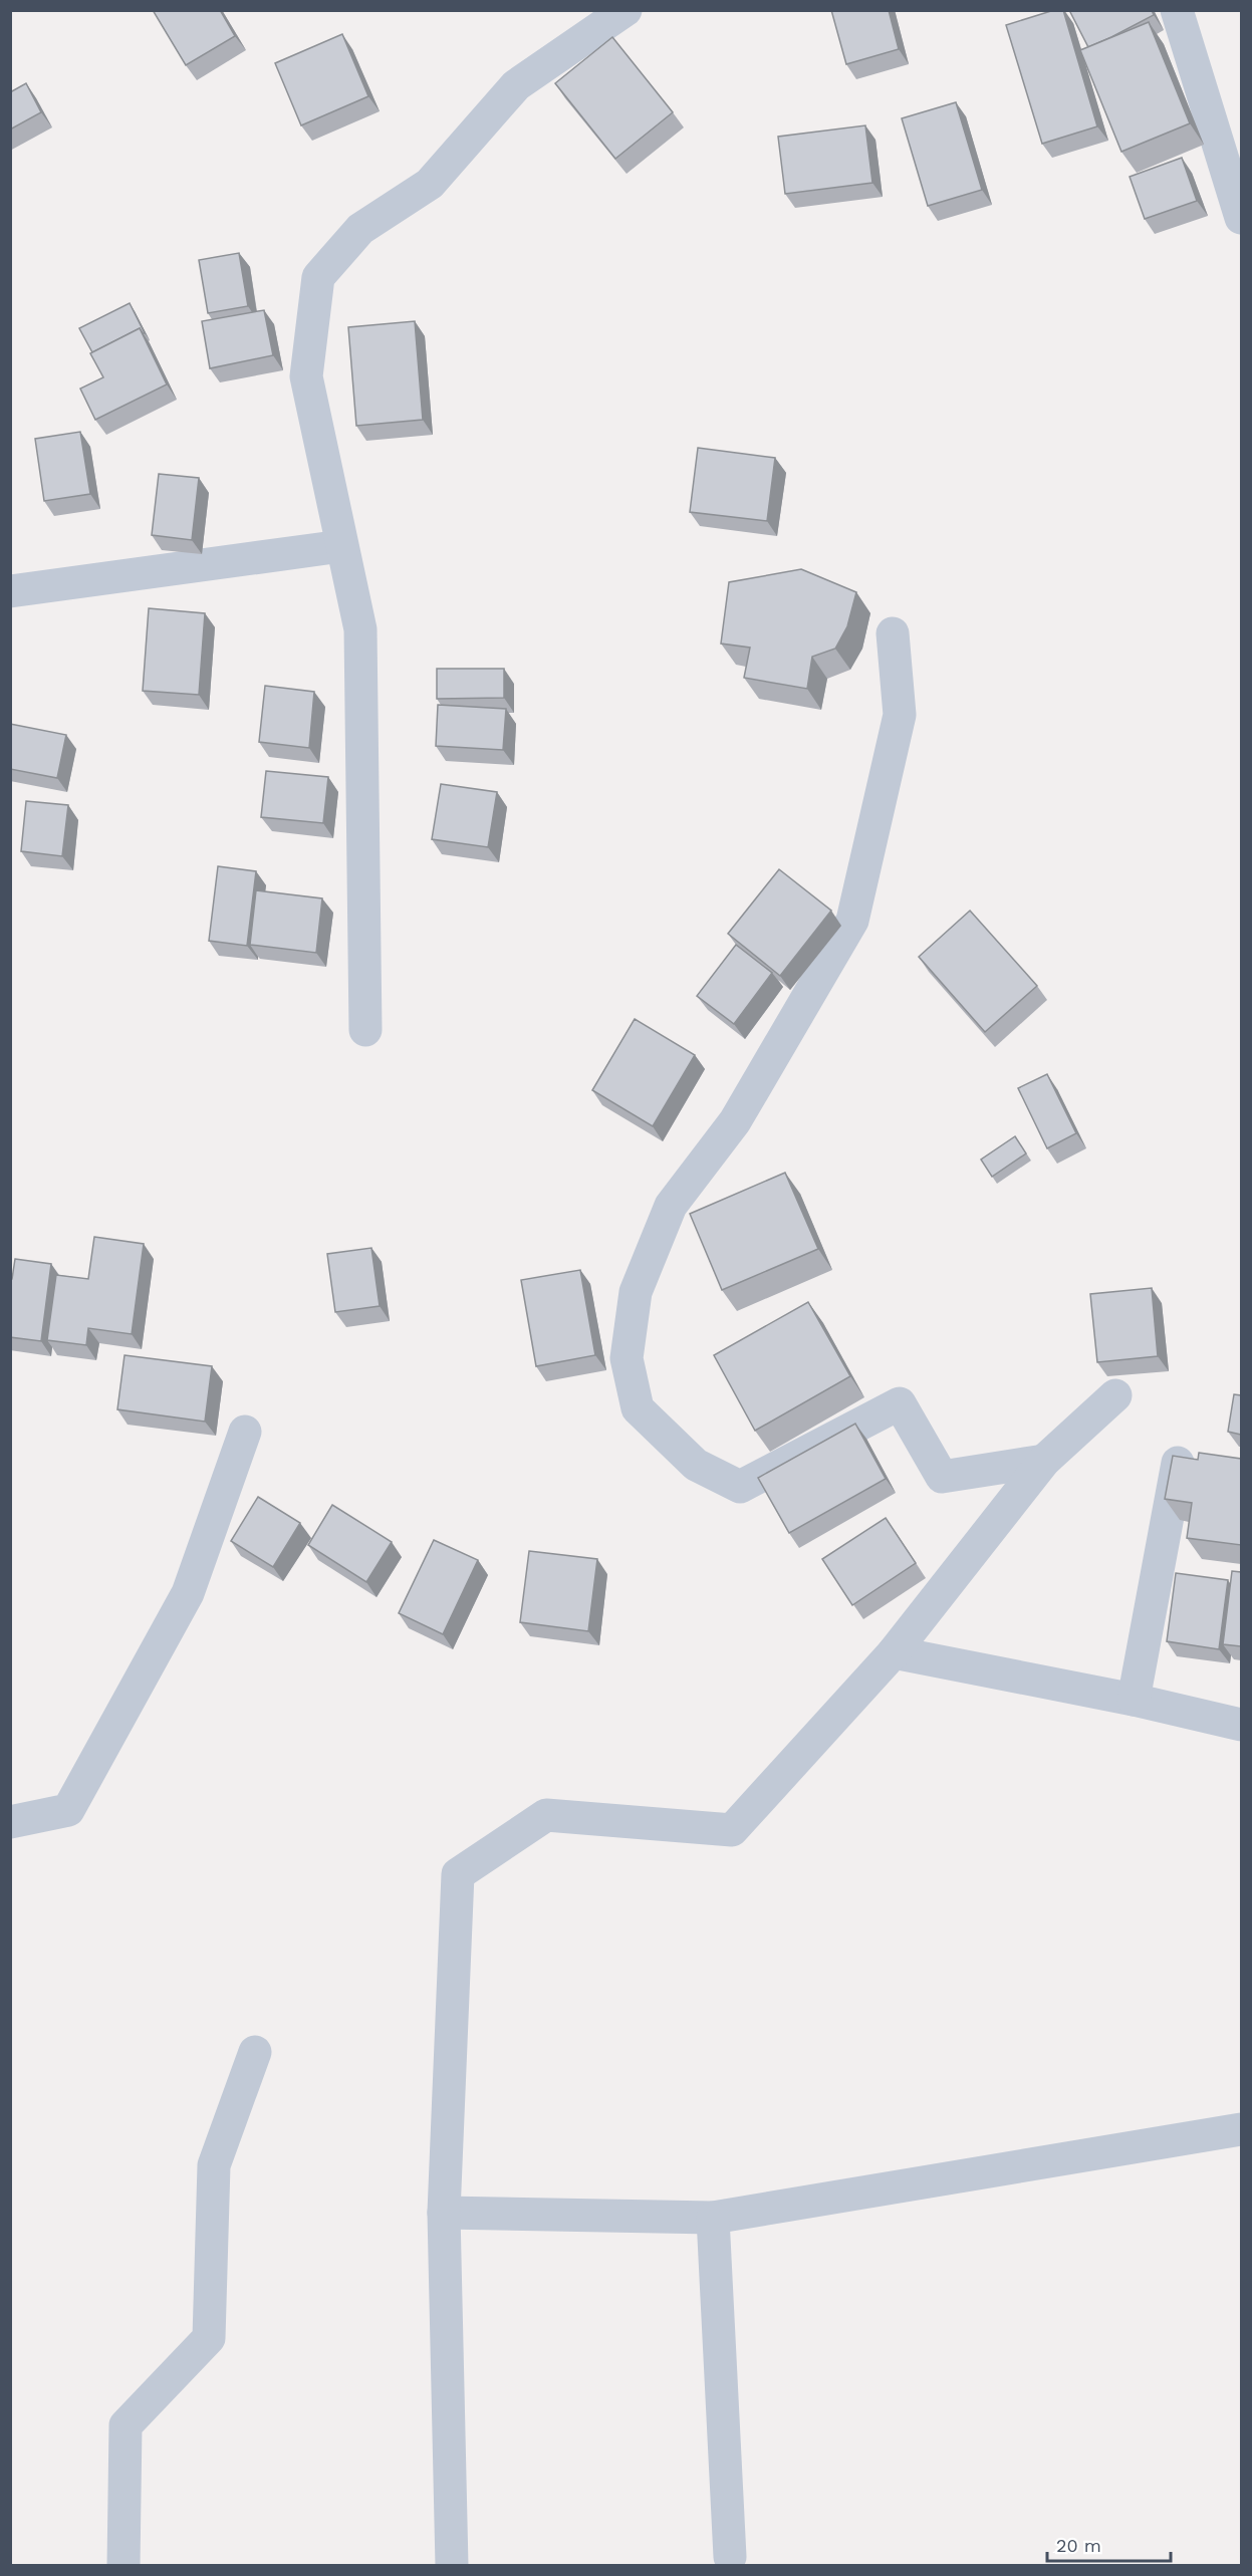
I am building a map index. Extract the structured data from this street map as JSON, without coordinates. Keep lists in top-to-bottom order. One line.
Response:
{"scale_bar":"20 m"}
